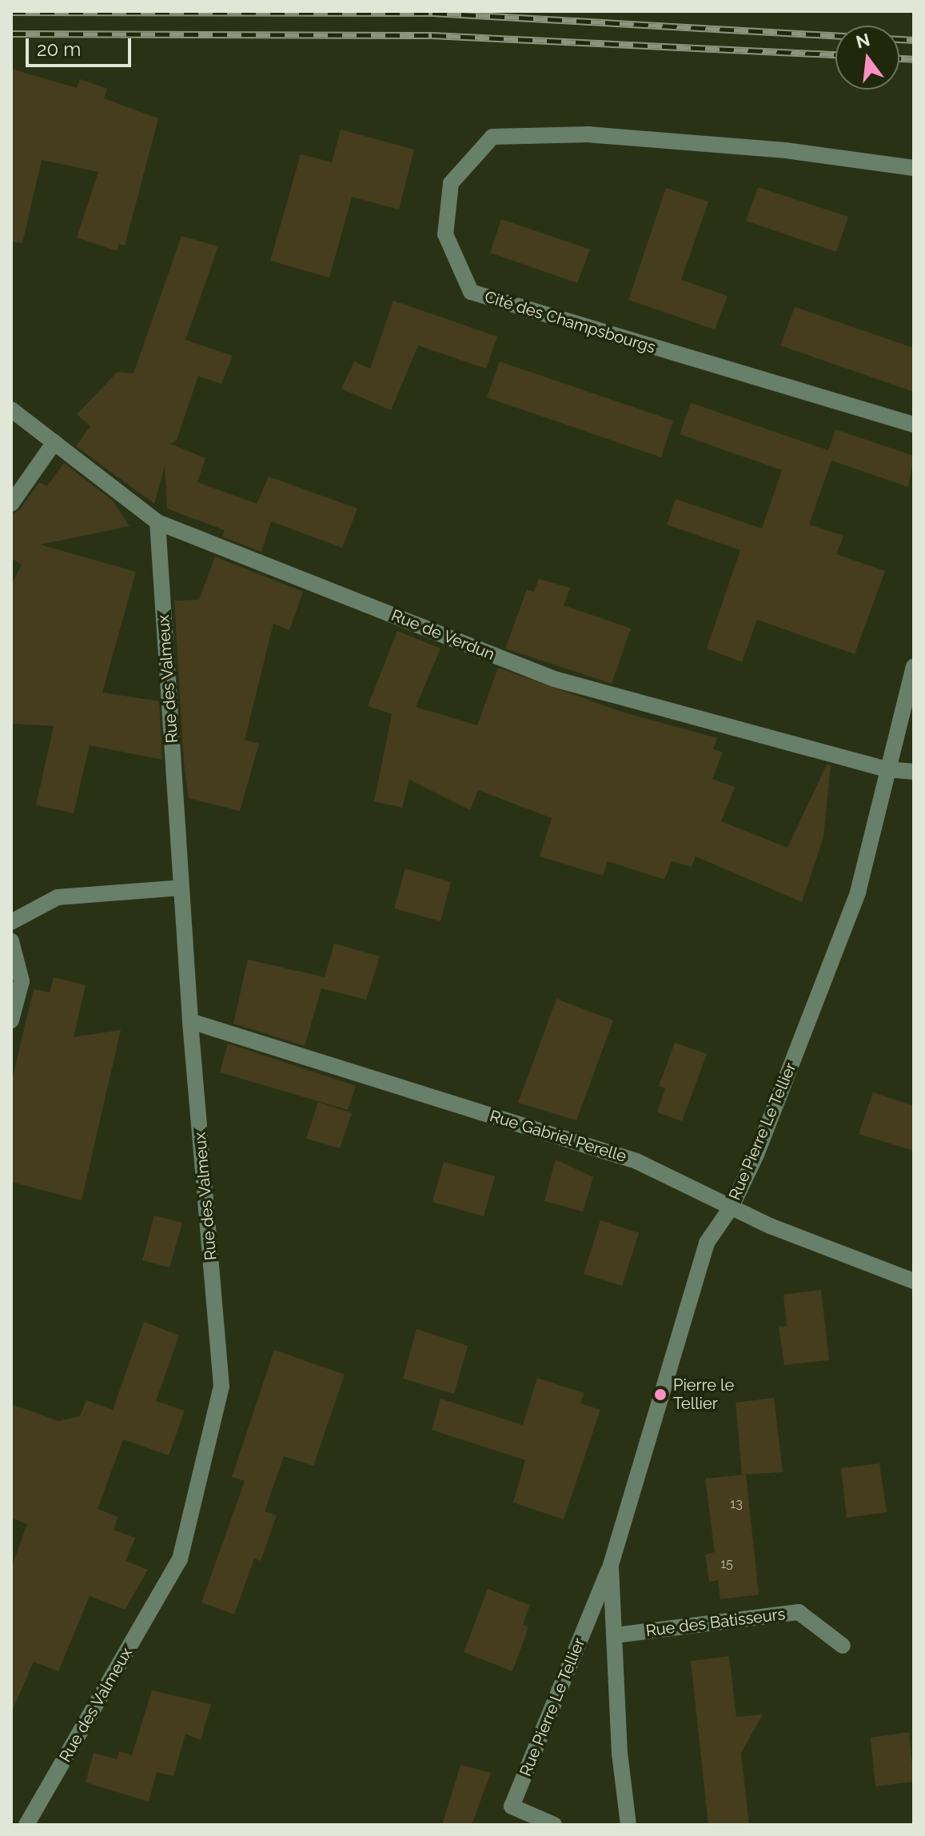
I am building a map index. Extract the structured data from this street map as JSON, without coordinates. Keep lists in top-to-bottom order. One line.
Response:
{"streets":{"street":["Cité des Champsbourgs","Rue de Verdun","Rue des Valmeux","Rue Pierre Le Tellier","Rue Gabriel Perelle","Rue des Batisseurs"]},"crossings":[["Rue de Verdun","Rue des Valmeux"],["Rue de Verdun","Rue Pierre Le Tellier"],["Rue des Valmeux","Rue Gabriel Perelle"],["Rue Pierre Le Tellier","Rue Gabriel Perelle"],["Rue Pierre Le Tellier","Rue des Batisseurs"]],"places":["Pierre le Tellier"],"house_numbers":["13","15"],"scale_bar":"20 m","north":"top"}
